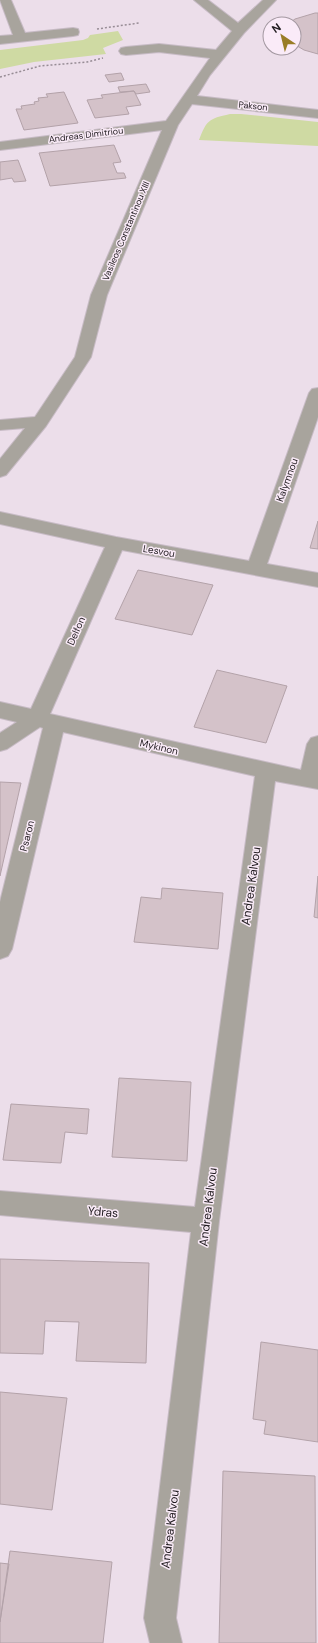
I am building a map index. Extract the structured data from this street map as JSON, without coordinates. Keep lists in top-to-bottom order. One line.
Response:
{"streets":{"street":["Pakson","Andreas Dimitriou","Vasileos Constantinou XIII","Kalymnou","Lesvou","Delfon","Mykinon","Psaron","Andrea Kalvou","Ydras"]},"crossings":[["Pakson","Vasileos Constantinou XIII"],["Andreas Dimitriou","Vasileos Constantinou XIII"],["Kalymnou","Lesvou"],["Lesvou","Delfon"],["Delfon","Mykinon"],["Delfon","Psaron"],["Mykinon","Psaron"],["Mykinon","Andrea Kalvou"],["Andrea Kalvou","Ydras"]],"north":"top left"}
